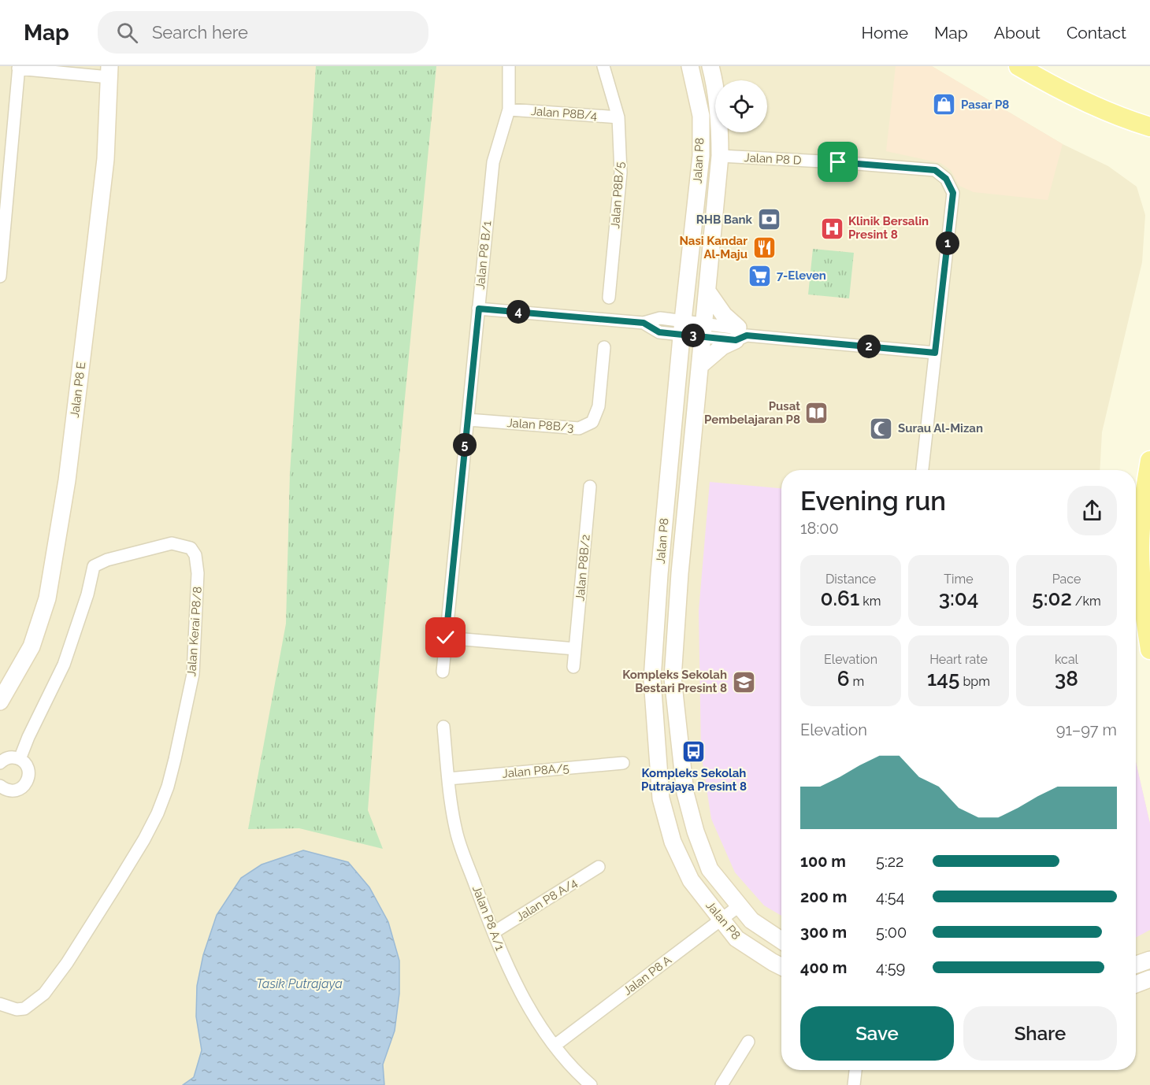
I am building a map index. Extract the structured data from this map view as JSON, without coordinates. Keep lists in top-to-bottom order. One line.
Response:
{"streets":{"street":["Jalan P8B/4","Jalan P8 D","Jalan P8","Jalan P8B/5","Jalan P8 B/1","Jalan P8 E","Jalan P8B/3","Jalan P8B/2","Jalan Kerai P8/8","Jalan P8A/5","Jalan P8 A/4","Jalan P8 A/1","Jalan P8 A"]},"crossings":[["Jalan P8B/4","Jalan P8B/5"],["Jalan P8B/4","Jalan P8 B/1"],["Jalan P8 D","Jalan P8"],["Jalan P8","Jalan P8 A"],["Jalan P8 B/1","Jalan P8B/3"],["Jalan P8A/5","Jalan P8 A/1"],["Jalan P8 A/4","Jalan P8 A/1"],["Jalan P8 A/1","Jalan P8 A"]],"water":["Tasik Putrajaya"],"places":{"shop":["Pasar P8"],"bank":["RHB Bank"],"hospital":["Klinik Bersalin Presint 8"],"restaurant":["Nasi Kandar Al-Maju"],"supermarket":["7-Eleven"],"library":["Pusat Pembelajaran P8"],"mosque":["Surau Al-Mizan"],"school or university":["Kompleks Sekolah Bestari Presint 8"],"bus stop":["Kompleks Sekolah Putrajaya Presint 8"]},"page":{"header":"Map","search":"Search here","nav":["Home","Map","About","Contact"],"pins":["1","4","3","2","5"],"heading":["Evening run","18:00"],"stats":[["Distance","0.61 km"],["Time","3:04"],["Pace","5:02 /km"],["Elevation","6 m"],["Heart rate","145 bpm"],["kcal","38"]],"chart":["Elevation","91–97 m"],"list":[{"name":"100 m","note":"5:22"},{"name":"200 m","note":"4:54"},{"name":"300 m","note":"5:00"},{"name":"400 m","note":"4:59"}],"buttons":["Save","Share"]}}
